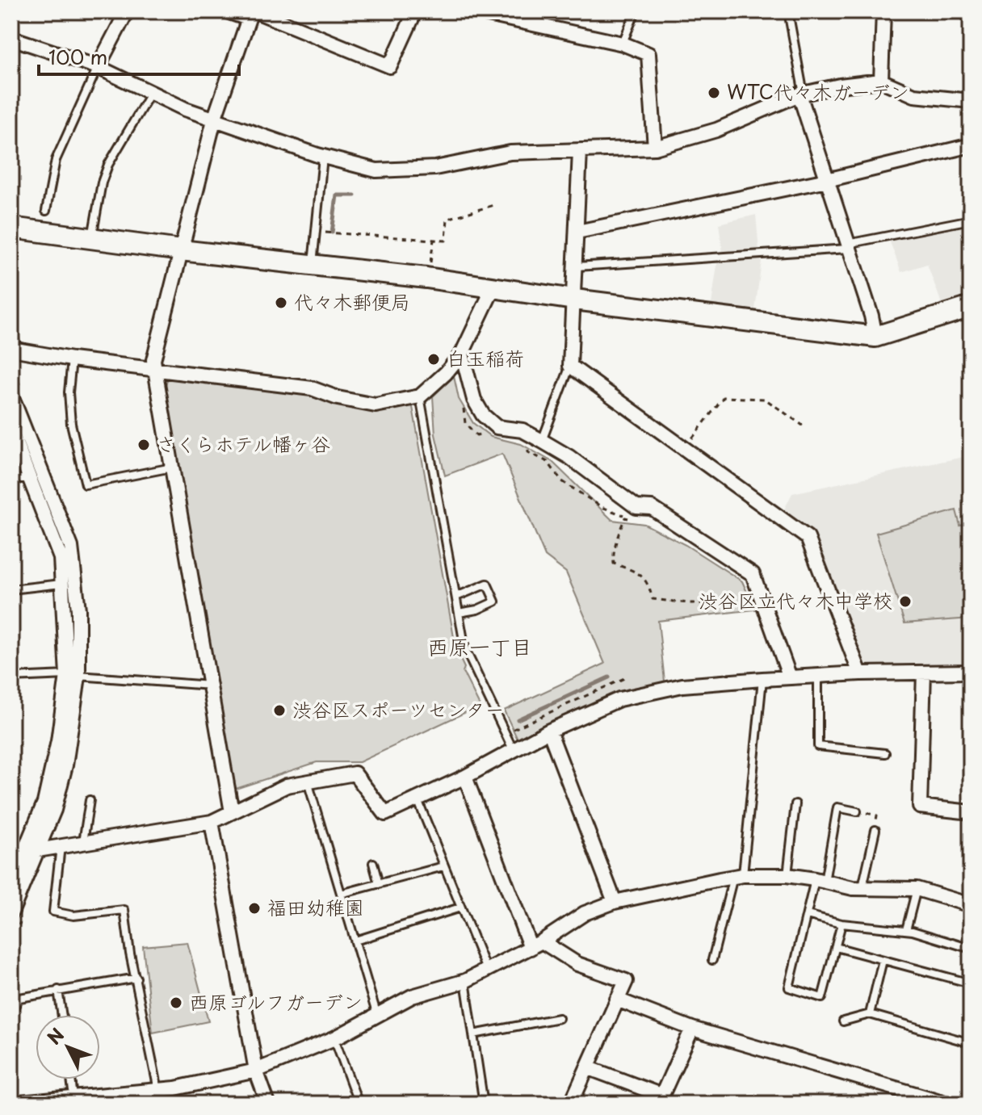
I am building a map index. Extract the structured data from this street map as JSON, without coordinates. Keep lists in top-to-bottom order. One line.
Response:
{"districts":["西原一丁目"],"places":["WTC代々木ガーデン","代々木郵便局","白玉稲荷","さくらホテル幡ヶ谷","渋谷区立代々木中学校","渋谷区スポーツセンター","福田幼稚園","西原ゴルフガーデン"],"scale_bar":"100 m","north":"top left"}
